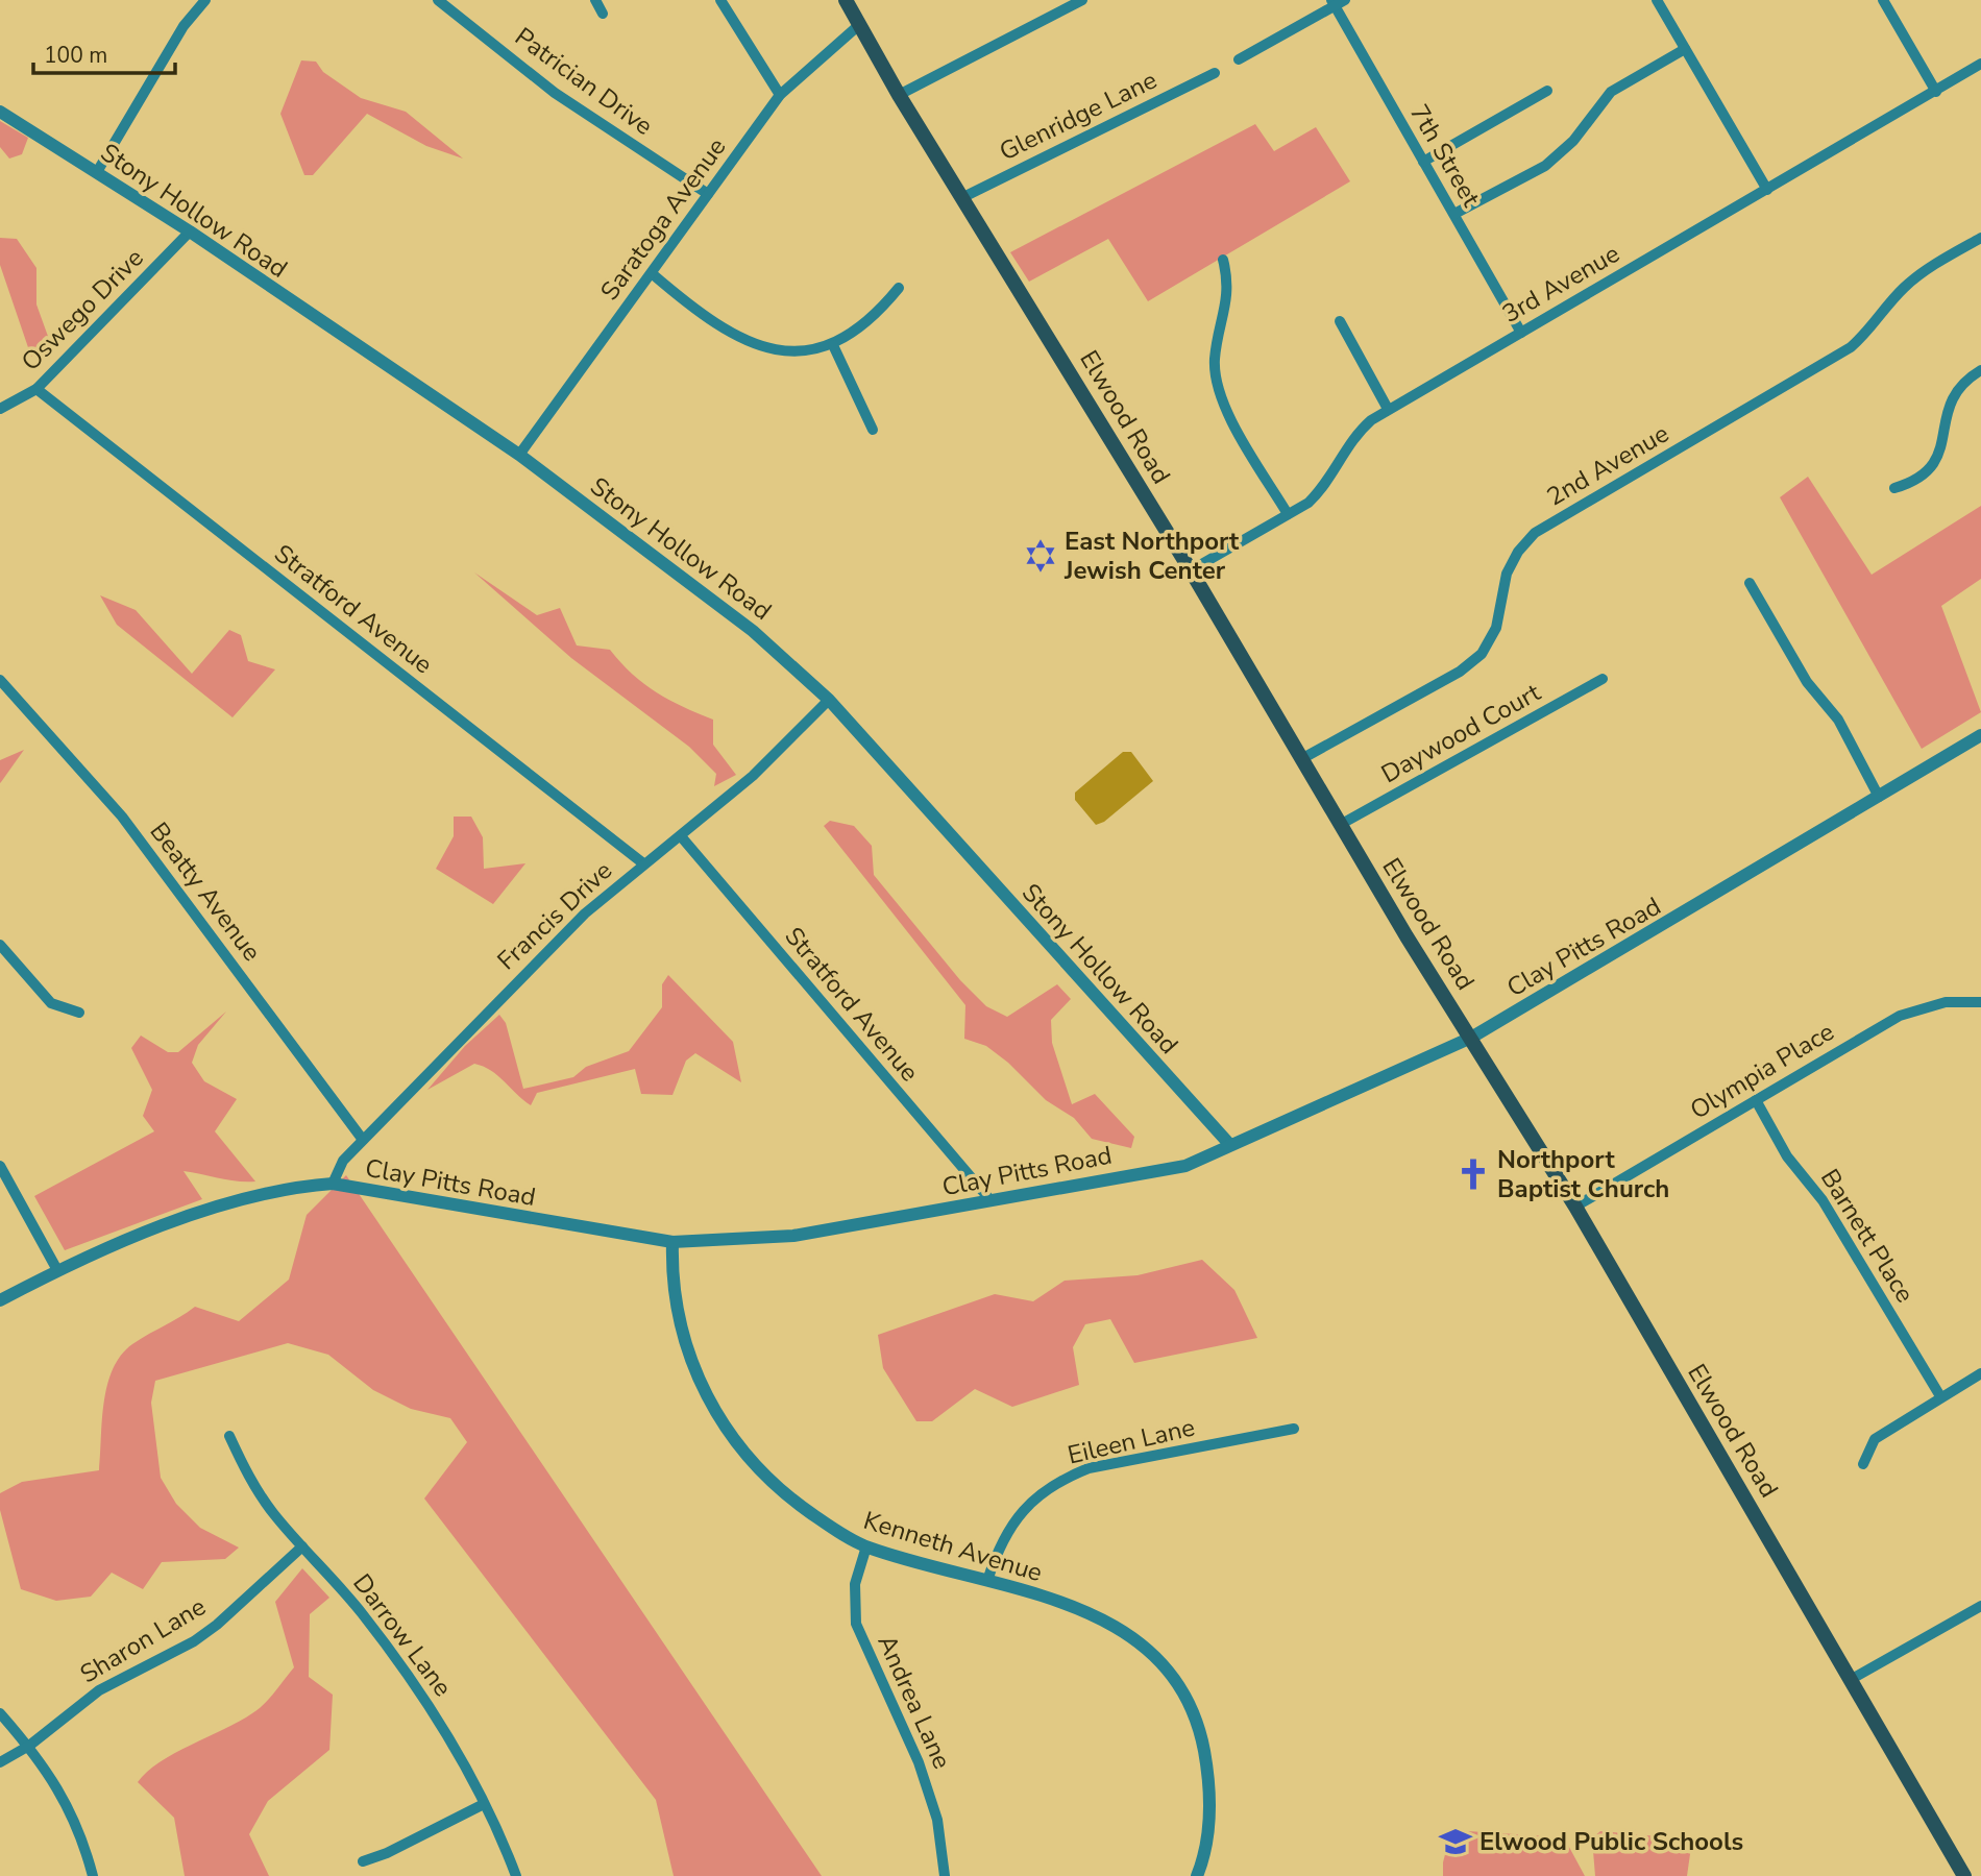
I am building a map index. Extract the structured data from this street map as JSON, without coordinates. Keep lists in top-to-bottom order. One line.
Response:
{"streets":{"main road":["Elwood Road"],"street":["Patrician Drive","Glenridge Lane","7th Street","Stony Hollow Road","Saratoga Avenue","3rd Avenue","Oswego Drive","2nd Avenue","Stratford Avenue","Daywood Court","Beatty Avenue","Francis Drive","Clay Pitts Road","Olympia Place","Barnett Place","Eileen Lane","Kenneth Avenue","Darrow Lane","Sharon Lane","Andrea Lane"]},"crossings":[["Patrician Drive","Saratoga Avenue"],["Glenridge Lane","Elwood Road"],["7th Street","3rd Avenue"],["Stony Hollow Road","Saratoga Avenue"],["Stony Hollow Road","Oswego Drive"],["Stony Hollow Road","Francis Drive"],["Stony Hollow Road","Clay Pitts Road"],["Saratoga Avenue","Elwood Road"],["3rd Avenue","Elwood Road"],["Oswego Drive","Stratford Avenue"],["Elwood Road","2nd Avenue"],["Elwood Road","Daywood Court"],["Elwood Road","Clay Pitts Road"],["Elwood Road","Olympia Place"],["Stratford Avenue","Francis Drive"],["Stratford Avenue","Clay Pitts Road"],["Beatty Avenue","Francis Drive"],["Francis Drive","Clay Pitts Road"],["Clay Pitts Road","Kenneth Avenue"],["Olympia Place","Barnett Place"],["Eileen Lane","Kenneth Avenue"],["Kenneth Avenue","Andrea Lane"],["Darrow Lane","Sharon Lane"]],"places":{"synagogue":["East Northport Jewish Center"],"church":["Northport Baptist Church"],"school or university":["Elwood Public Schools"]},"scale_bar":"100 m"}
